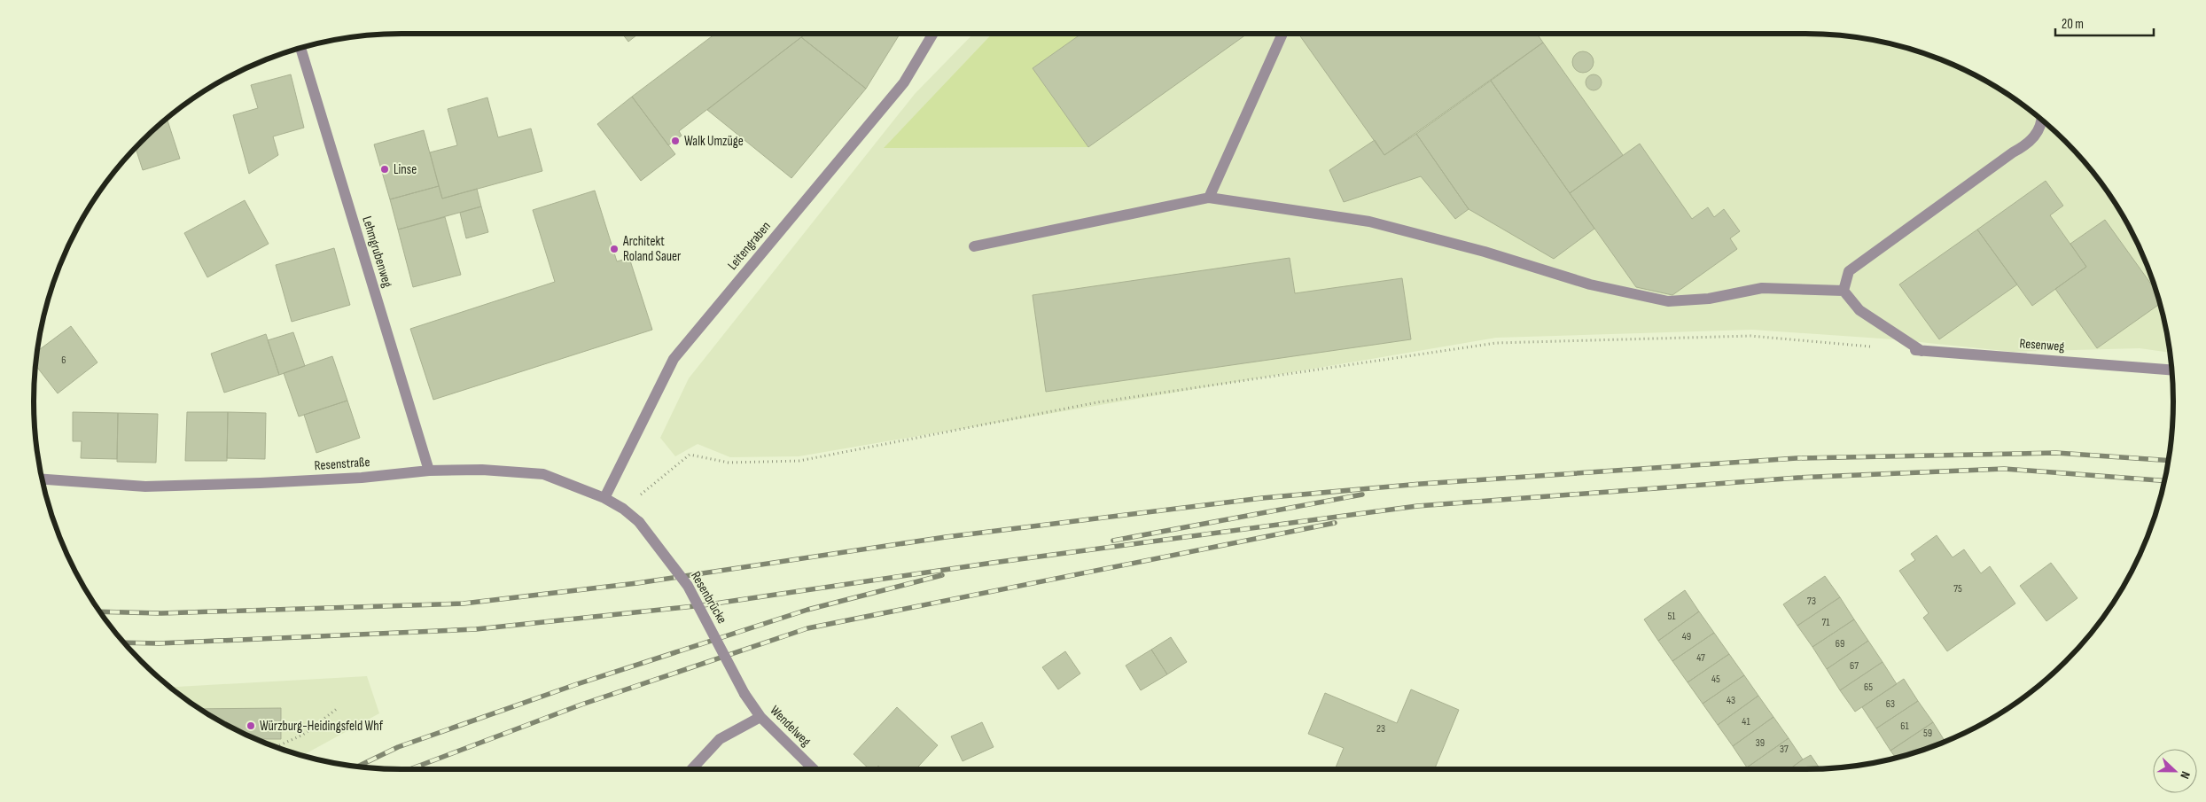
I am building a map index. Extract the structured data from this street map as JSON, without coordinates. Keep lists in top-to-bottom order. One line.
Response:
{"streets":{"street":["Leitengraben","Lehmgrubenweg","Resenweg","Resenstraße","Resenbrücke","Wendelweg"]},"crossings":[["Leitengraben","Resenstraße"],["Lehmgrubenweg","Resenstraße"],["Resenstraße","Resenbrücke"],["Resenbrücke","Wendelweg"]],"places":["Walk Umzüge","Linse","Architekt Roland Sauer","Würzburg-Heidingsfeld Whf"],"house_numbers":["6","75","73","51","71","49","69","47","67","45","65","43","63","41","61","23","59","39","37"],"scale_bar":"20 m","north":"right"}
